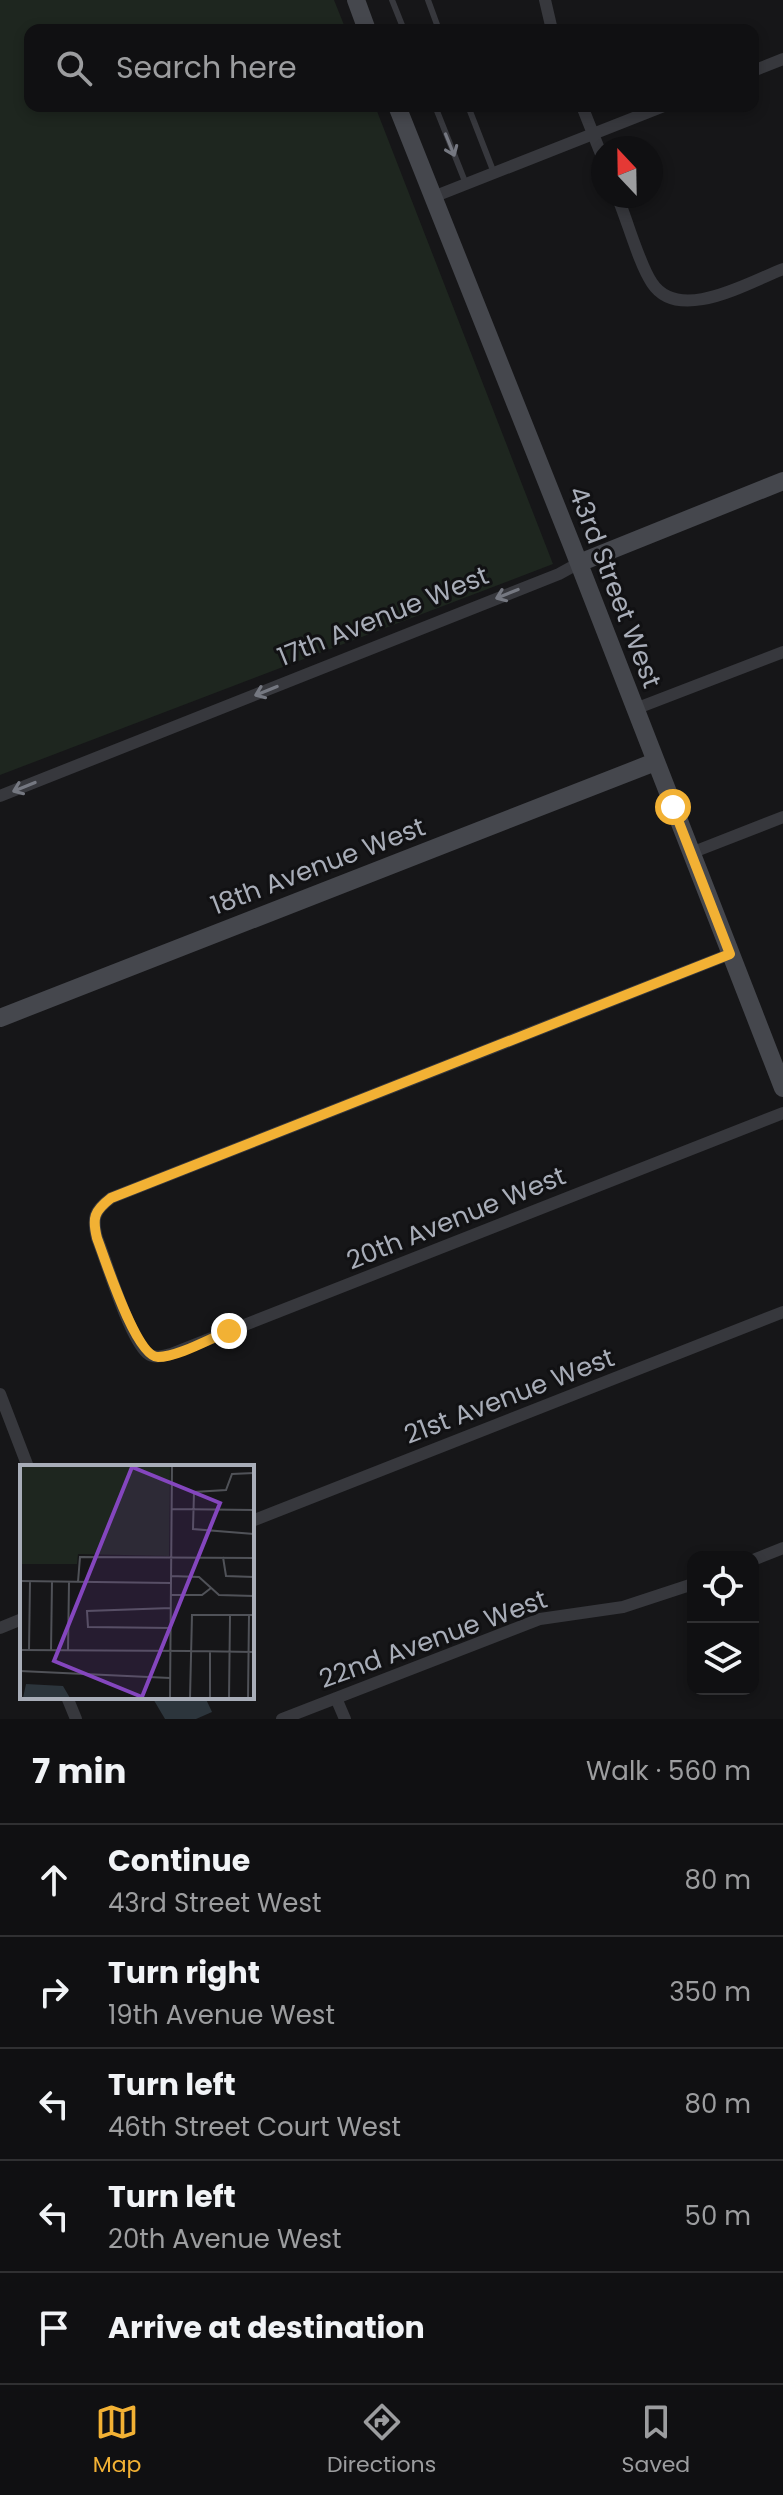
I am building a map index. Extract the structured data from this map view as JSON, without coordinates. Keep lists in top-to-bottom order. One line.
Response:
{"streets":{"street":["43rd Street West","17th Avenue West","18th Avenue West","20th Avenue West","21st Avenue West","22nd Avenue West"]},"crossings":[["43rd Street West","17th Avenue West"],["43rd Street West","18th Avenue West"],["43rd Street West","20th Avenue West"]],"one_way":["17th Avenue West"],"north":"top","page":{"search":"Search here","heading":["7 min","Walk · 560 m"],"list":[["Continue","43rd Street West","80 m"],["Turn right","19th Avenue West","350 m"],["Turn left","46th Street Court West","80 m"],["Turn left","20th Avenue West","50 m"],"Arrive at destination"],"nav":["Map","Directions","Saved"]}}
